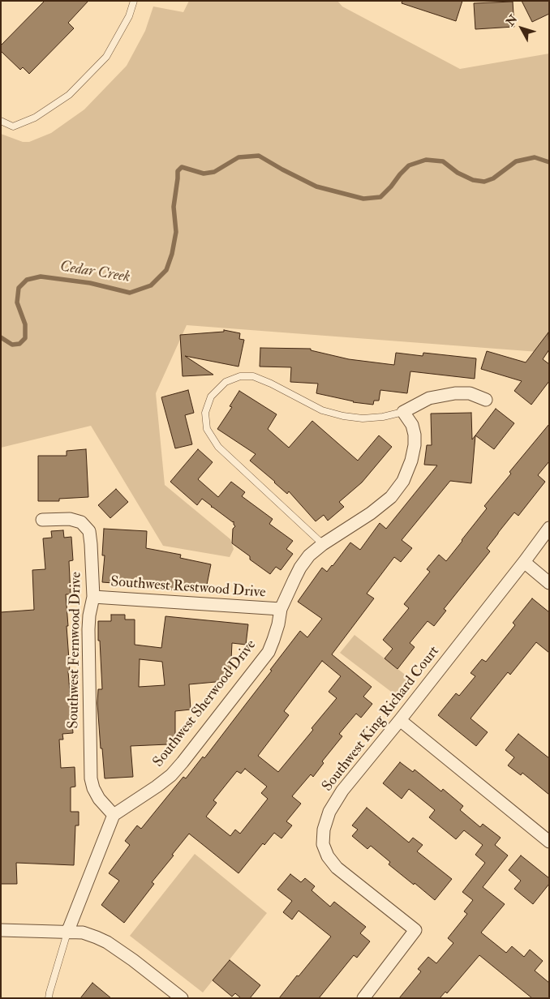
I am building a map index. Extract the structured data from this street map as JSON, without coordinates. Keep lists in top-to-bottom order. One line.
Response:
{"streets":{"street":["Southwest Restwood Drive","Southwest Fernwood Drive","Southwest Sherwood Drive","Southwest King Richard Court"]},"crossings":[["Southwest Restwood Drive","Southwest Fernwood Drive"],["Southwest Restwood Drive","Southwest Sherwood Drive"],["Southwest Fernwood Drive","Southwest Sherwood Drive"]],"water":["Cedar Creek"],"north":"top left"}
